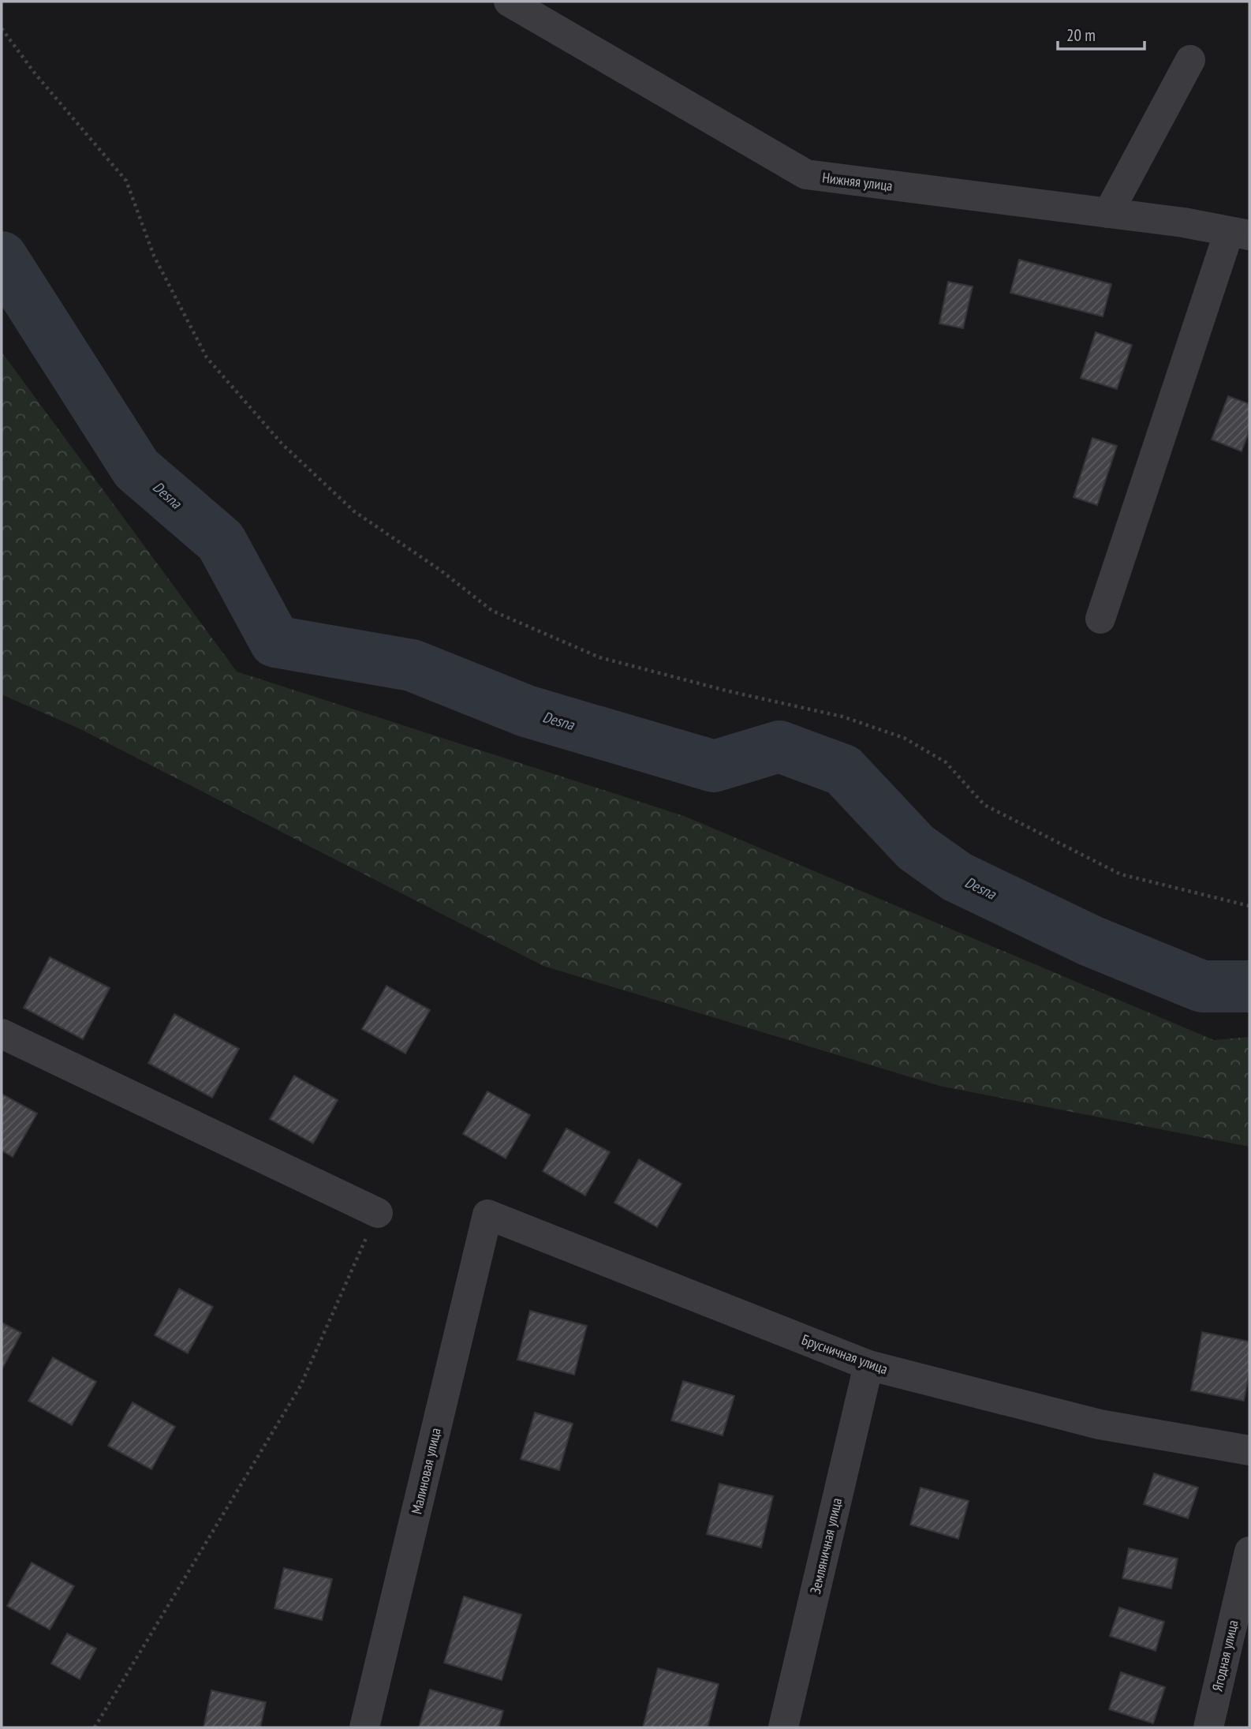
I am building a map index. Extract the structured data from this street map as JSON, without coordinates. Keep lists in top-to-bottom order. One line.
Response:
{"streets":{"street":["Нижняя улица","Брусничная улица","Малиновая улица","Земляничная улица","Ягодная улица"]},"crossings":[["Брусничная улица","Малиновая улица"],["Брусничная улица","Земляничная улица"]],"water":["Desna"],"scale_bar":"20 m"}
